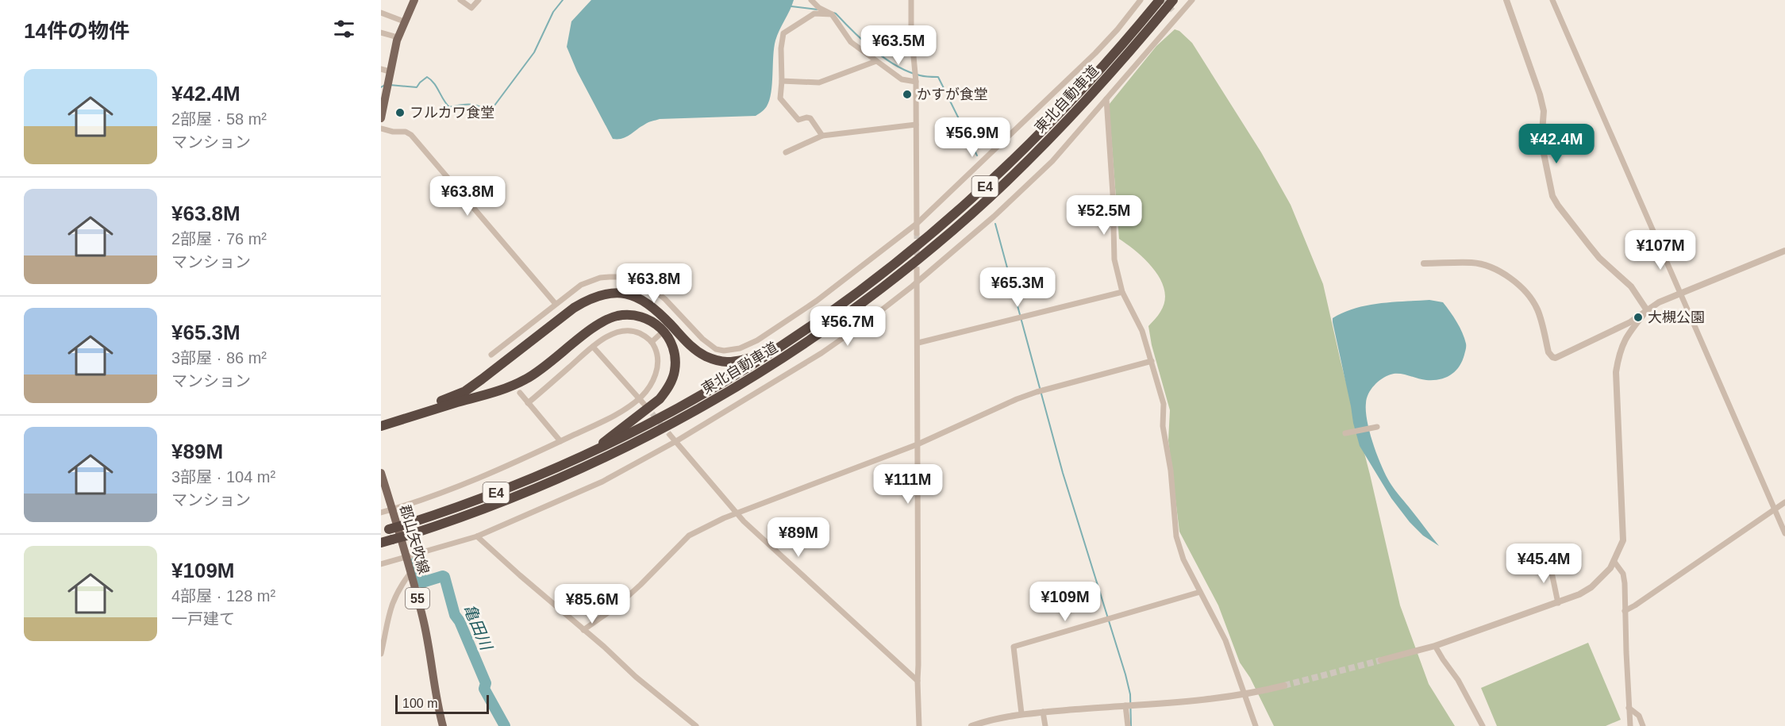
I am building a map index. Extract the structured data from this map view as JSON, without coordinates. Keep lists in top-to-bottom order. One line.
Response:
{"streets":{"highway":["東北自動車道","E4"],"main road":["郡山矢吹線","55"]},"water":["亀田川"],"places":["かすが食堂","フルカワ食堂","大槻公園"],"scale_bar":"100 m","page":{"heading":"14件の物件","price":["¥63.5M","¥56.9M","¥42.4M","¥63.8M","¥52.5M","¥107M","¥63.8M","¥65.3M","¥56.7M","¥111M","¥89M","¥45.4M","¥109M","¥85.6M"],"list":[{"name":"¥42.4M","note":"2部屋 · 58 m² · マンション"},{"name":"¥63.8M","note":"2部屋 · 76 m² · マンション"},{"name":"¥65.3M","note":"3部屋 · 86 m² · マンション"},{"name":"¥89M","note":"3部屋 · 104 m² · マンション"},{"name":"¥109M","note":"4部屋 · 128 m² · 一戸建て"}],"scale":"100 m"}}
